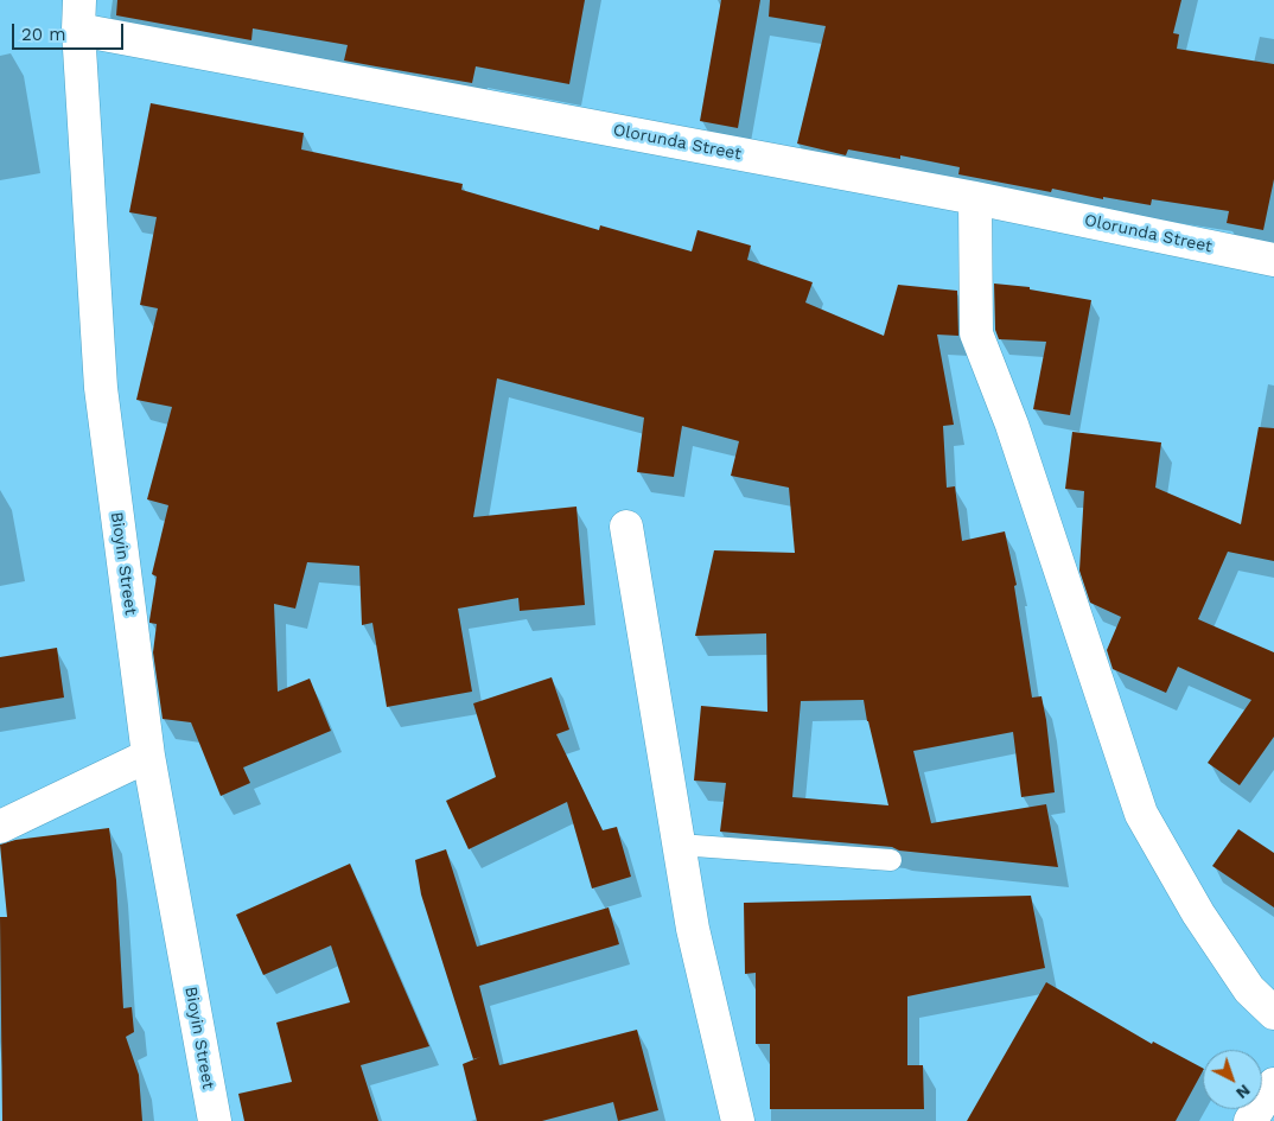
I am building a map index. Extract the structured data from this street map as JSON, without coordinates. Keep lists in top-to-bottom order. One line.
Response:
{"streets":{"street":["Olorunda Street","Bioyin Street"]},"crossings":[["Olorunda Street","Bioyin Street"]],"scale_bar":"20 m","north":"bottom right"}
